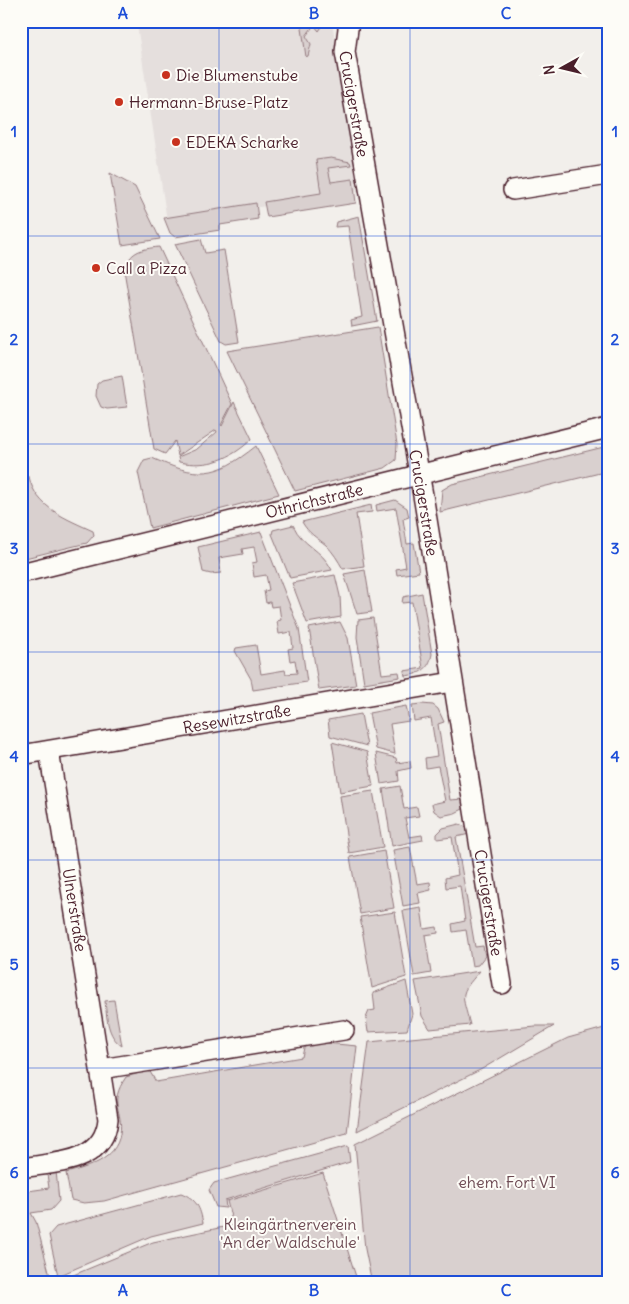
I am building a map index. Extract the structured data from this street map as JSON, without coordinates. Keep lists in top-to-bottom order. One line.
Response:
{"streets":{"street":["Crucigerstraße","Othrichstraße","Resewitzstraße","Ulnerstraße"]},"crossings":[["Crucigerstraße","Othrichstraße"],["Crucigerstraße","Resewitzstraße"],["Resewitzstraße","Ulnerstraße"]],"parks":["ehem. Fort VI","Kleingärtnerverein 'An der Waldschule'"],"places":["Die Blumenstube","Hermann-Bruse-Platz","EDEKA Scharke","Call a Pizza"],"north":"left","grid":{"columns":["A","B","C"],"rows":["1","2","3","4","5","6"]}}
